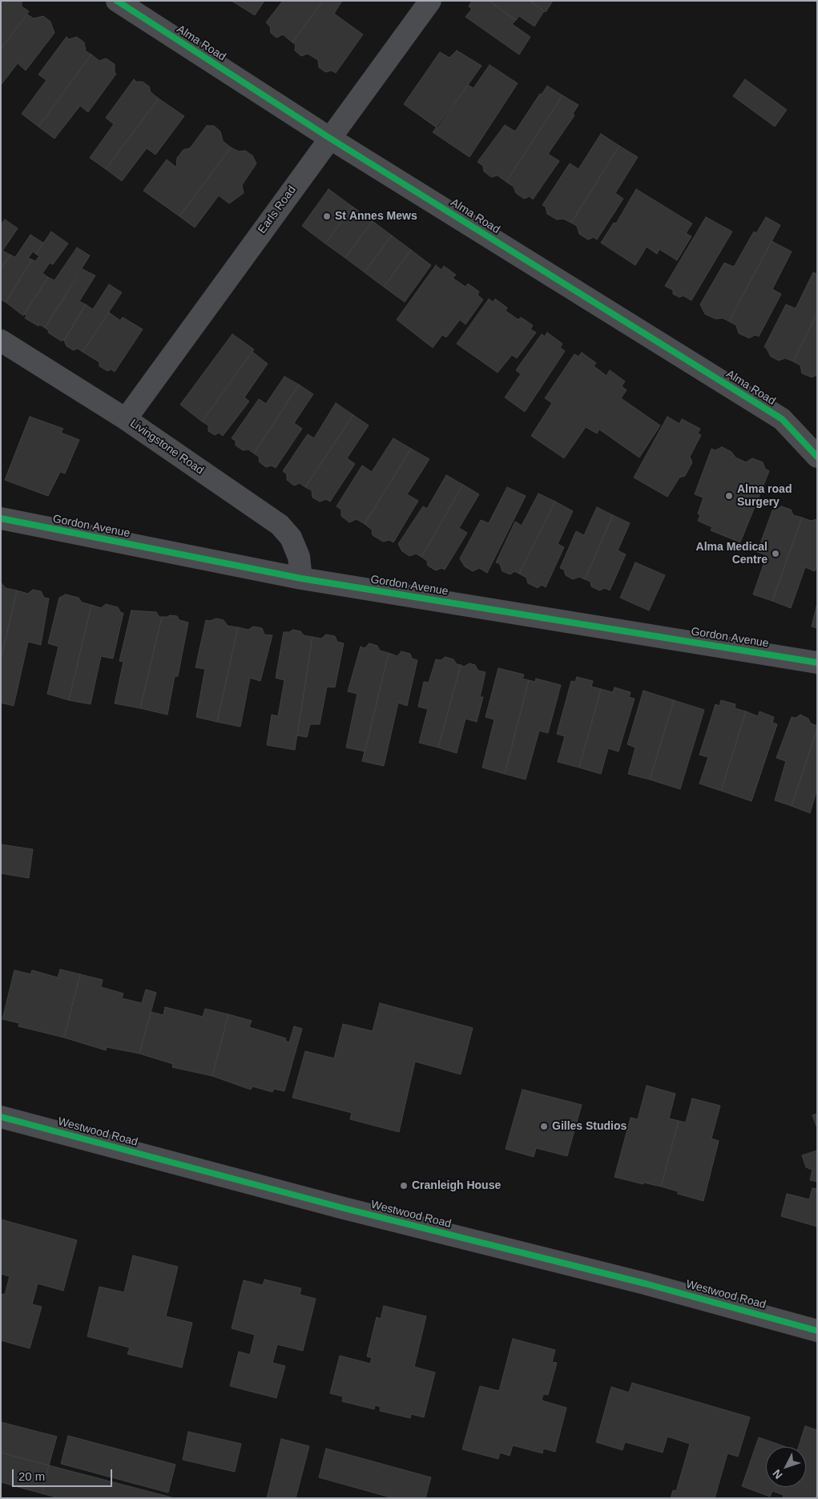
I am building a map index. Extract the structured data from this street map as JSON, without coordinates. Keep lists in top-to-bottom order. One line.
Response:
{"streets":{"street":["Alma Road","Earls Road","Livingstone Road","Gordon Avenue","Westwood Road"]},"crossings":[["Alma Road","Earls Road"],["Earls Road","Livingstone Road"],["Livingstone Road","Gordon Avenue"]],"places":["St Annes Mews","Alma road Surgery","Alma Medical Centre","Gilles Studios","Cranleigh House"],"scale_bar":"20 m","north":"bottom left"}
